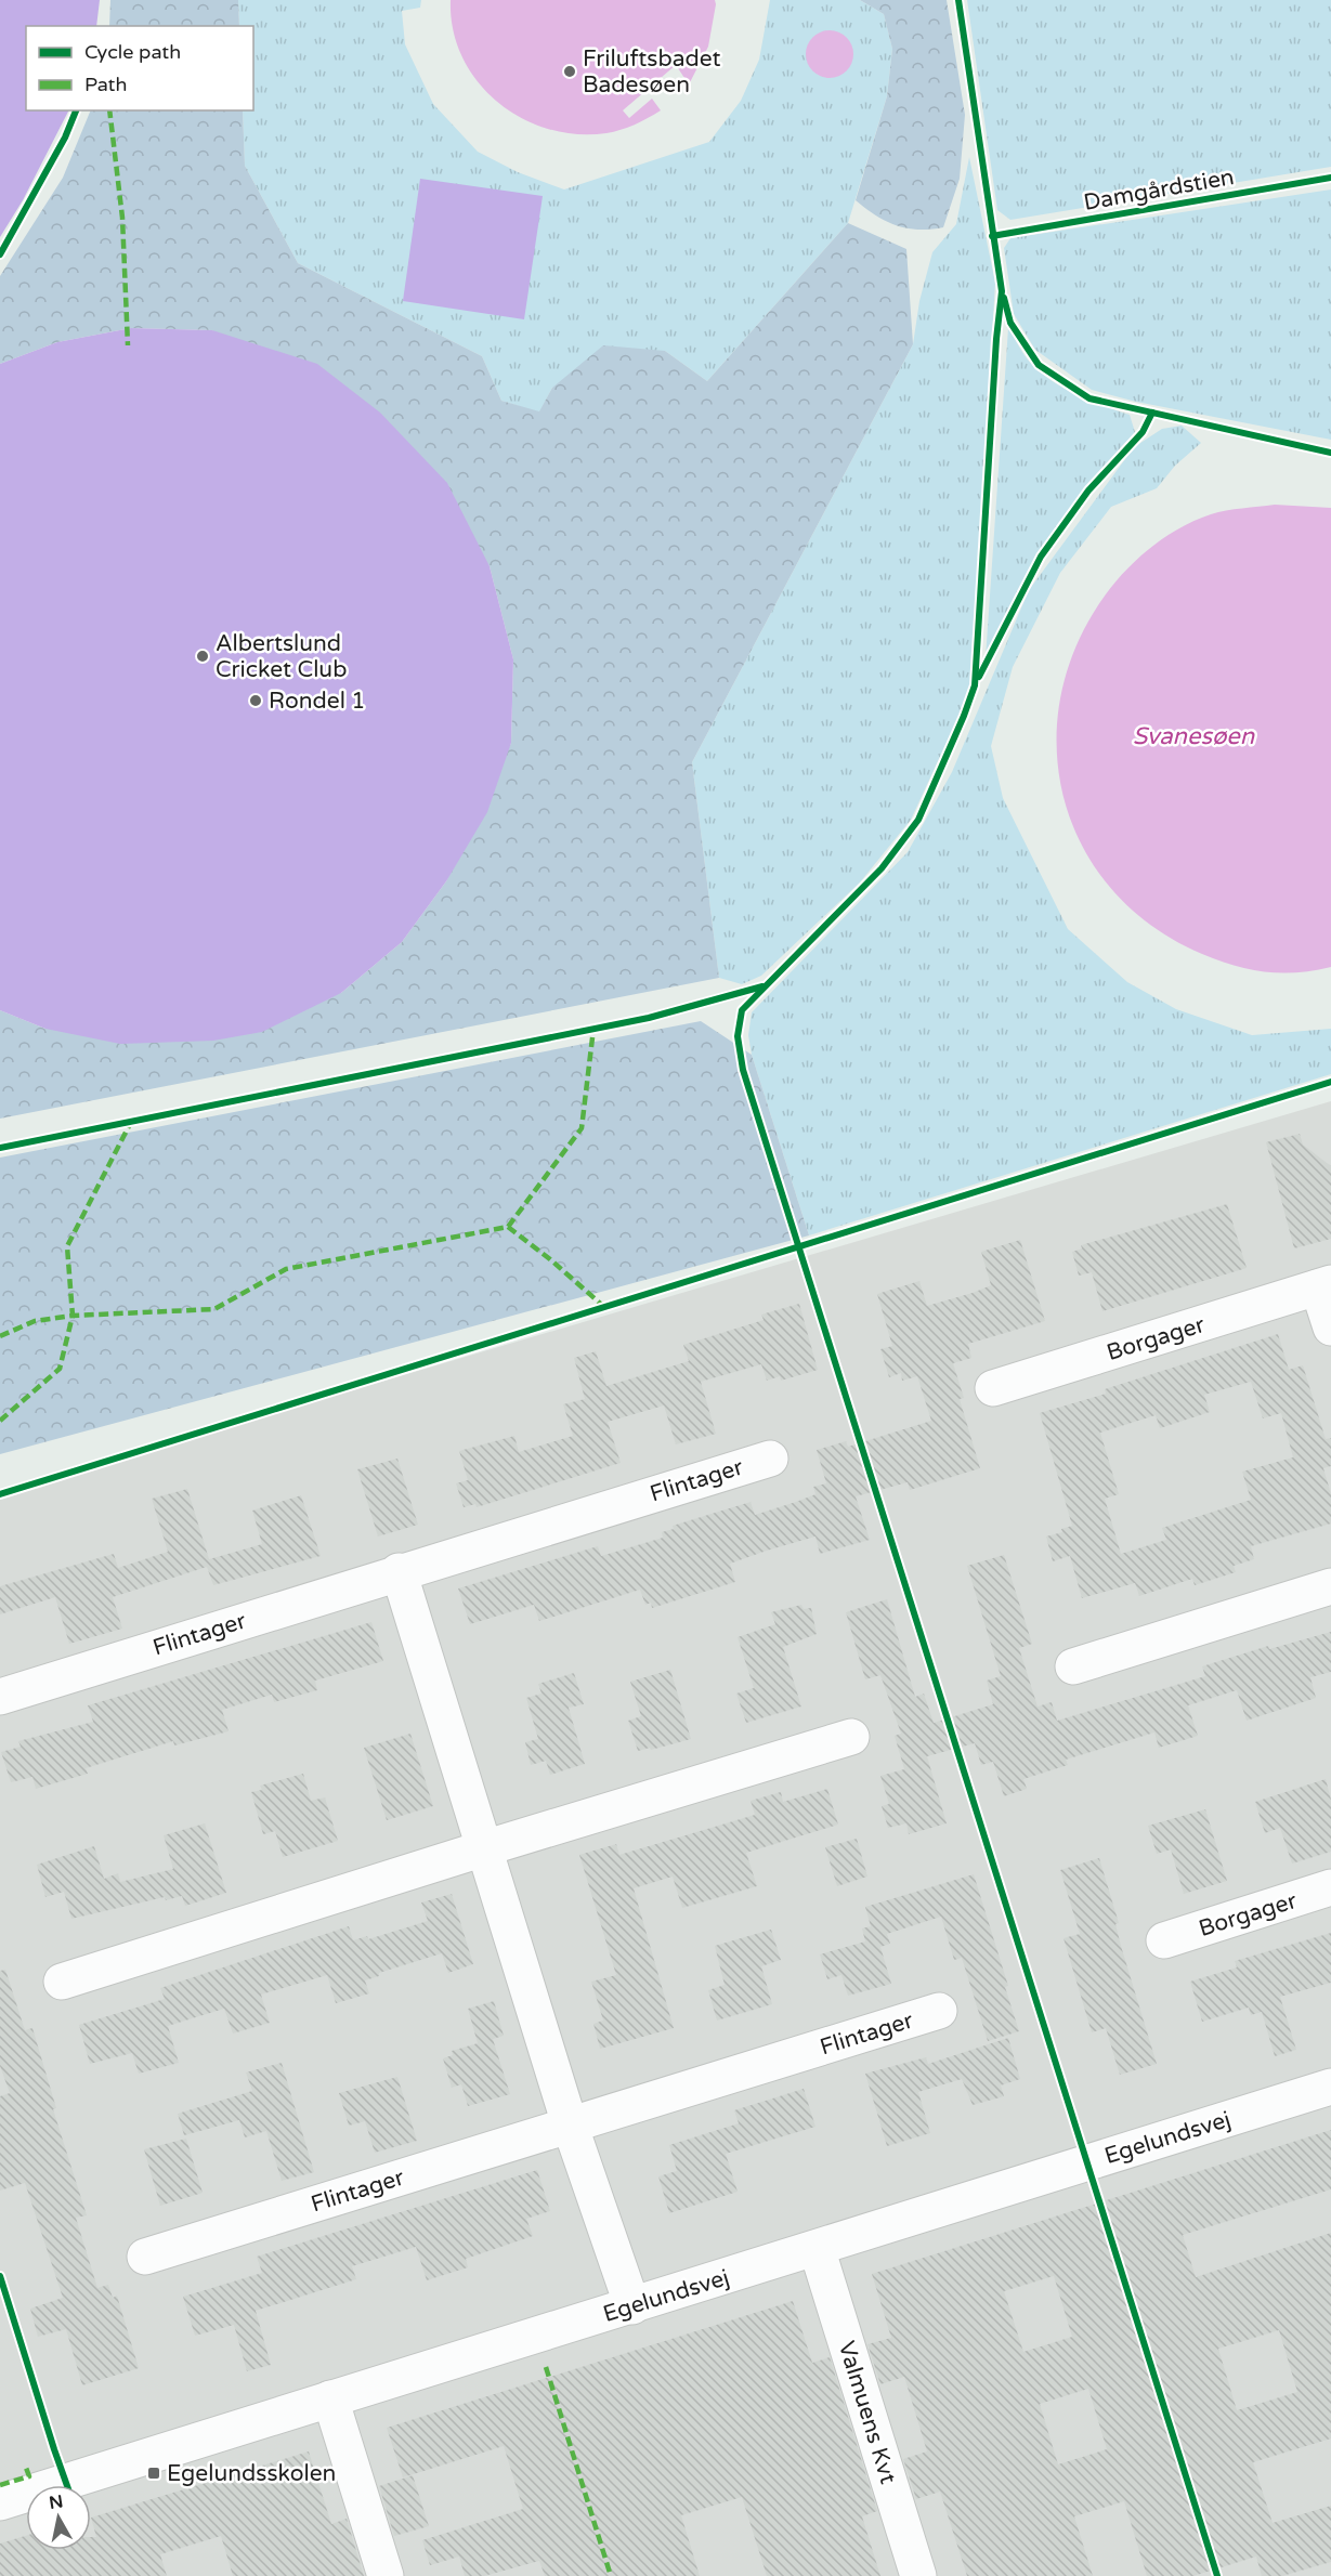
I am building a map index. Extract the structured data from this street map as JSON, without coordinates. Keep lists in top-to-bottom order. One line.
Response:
{"streets":{"street":["Borgager","Flintager","Egelundsvej","Valmuens Kvt"],"cycle path":["Damgårdstien"]},"crossings":[["Egelundsvej","Valmuens Kvt"]],"water":["Svanesøen"],"places":{"other":["Friluftsbadet Badesøen","Albertslund Cricket Club","Rondel 1"],"transit":["Egelundsskolen"]},"legend":["Cycle path","Path"],"north":"top"}
